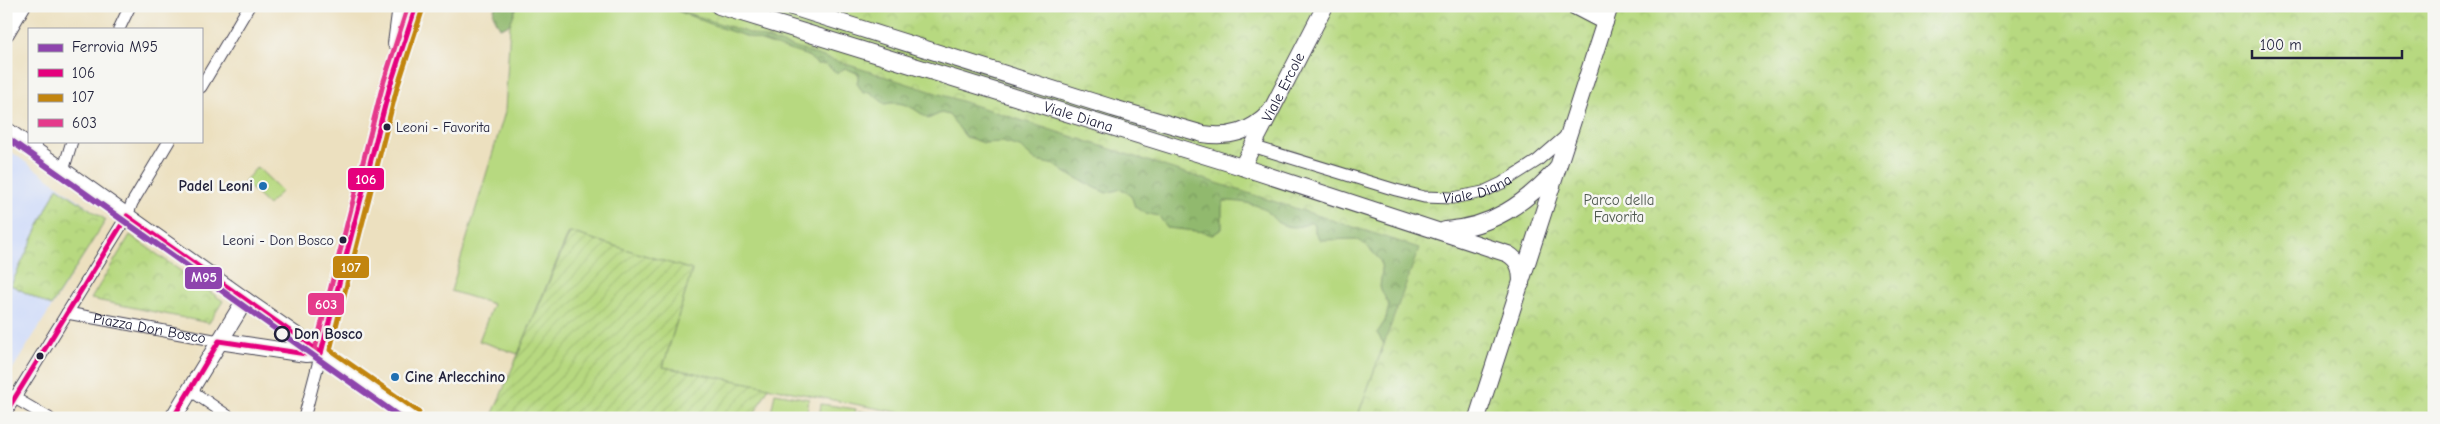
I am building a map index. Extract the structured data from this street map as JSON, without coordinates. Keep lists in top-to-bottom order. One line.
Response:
{"streets":{"street":["Viale Ercole","Viale Diana","Piazza Don Bosco"]},"crossings":[["Viale Ercole","Viale Diana"]],"parks":["Parco della Favorita"],"places":["Leoni - Favorita","Padel Leoni","Leoni - Don Bosco","Don Bosco","Cine Arlecchino"],"lines":["transit line 106","transit line 603","transit line 107","rail line M95"],"legend":["Ferrovia M95","106","107","603"],"scale_bar":"100 m"}
